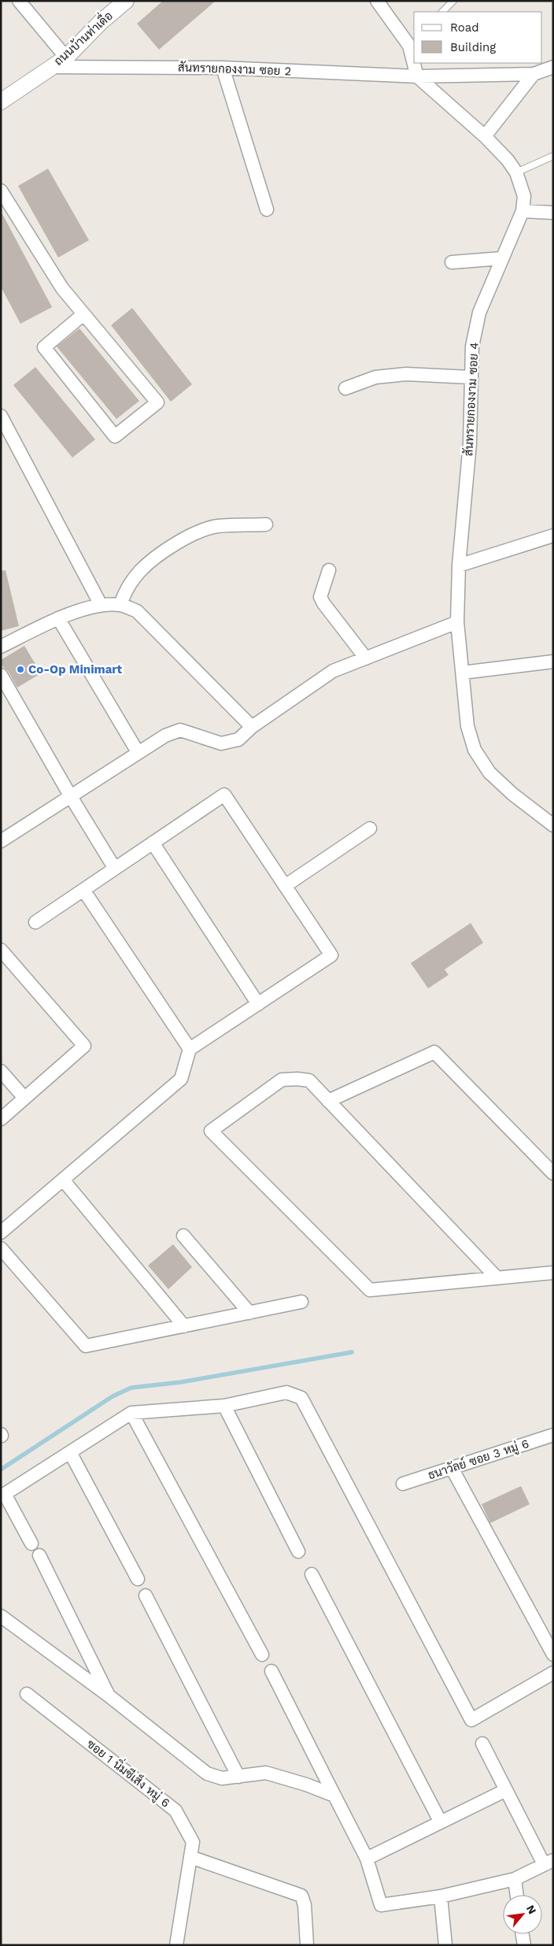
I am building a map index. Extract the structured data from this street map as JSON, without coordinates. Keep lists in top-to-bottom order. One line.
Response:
{"streets":{"street":["ถนนบ้านท่าเดื่อ","สันทรายกองงาม ซอย 2","สันทรายกองงาม ซอย 4","ธนาวัลย์ ซอย 3 หมู่ 6","ซอย 1 นิ่มซีเส็ง หมู่ 6"]},"crossings":[["ถนนบ้านท่าเดื่อ","สันทรายกองงาม ซอย 2"],["สันทรายกองงาม ซอย 2","สันทรายกองงาม ซอย 4"]],"places":["Co-Op Minimart"],"legend":["Road","Building"],"north":"top right"}
